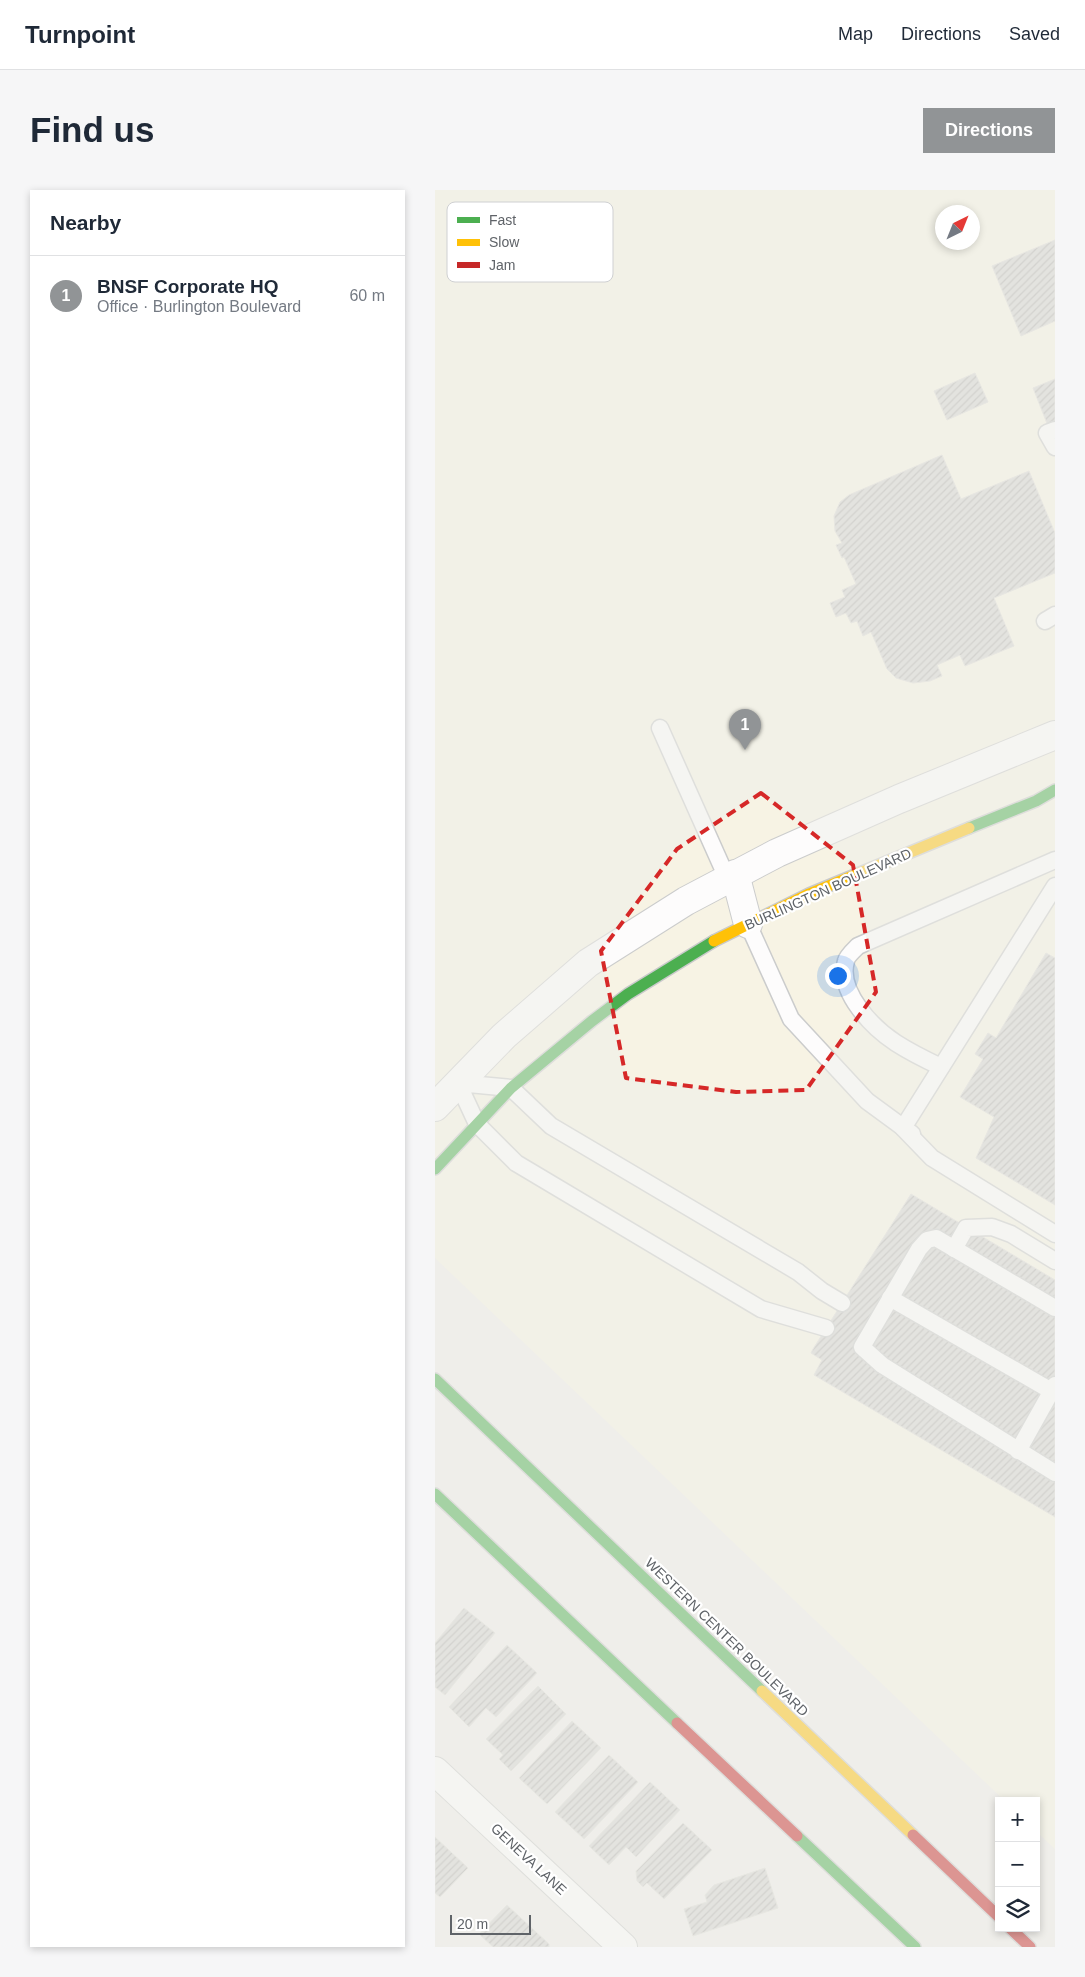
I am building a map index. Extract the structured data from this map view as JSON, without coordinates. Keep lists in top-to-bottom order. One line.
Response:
{"streets":{"main road":["BURLINGTON BOULEVARD","WESTERN CENTER BOULEVARD"],"street":["GENEVA LANE"]},"legend":["Fast","Slow","Jam"],"scale_bar":"20 m","north":"top right","page":{"header":"Turnpoint","nav":["Map","Directions","Saved"],"buttons":"Directions","title":"Find us","heading":"Nearby","list":[{"mark":"1","name":"BNSF Corporate HQ","note":"Office · Burlington Boulevard","value":"60 m"}],"pins":"1","map_buttons":["+","−"],"scale":"20 m"}}
